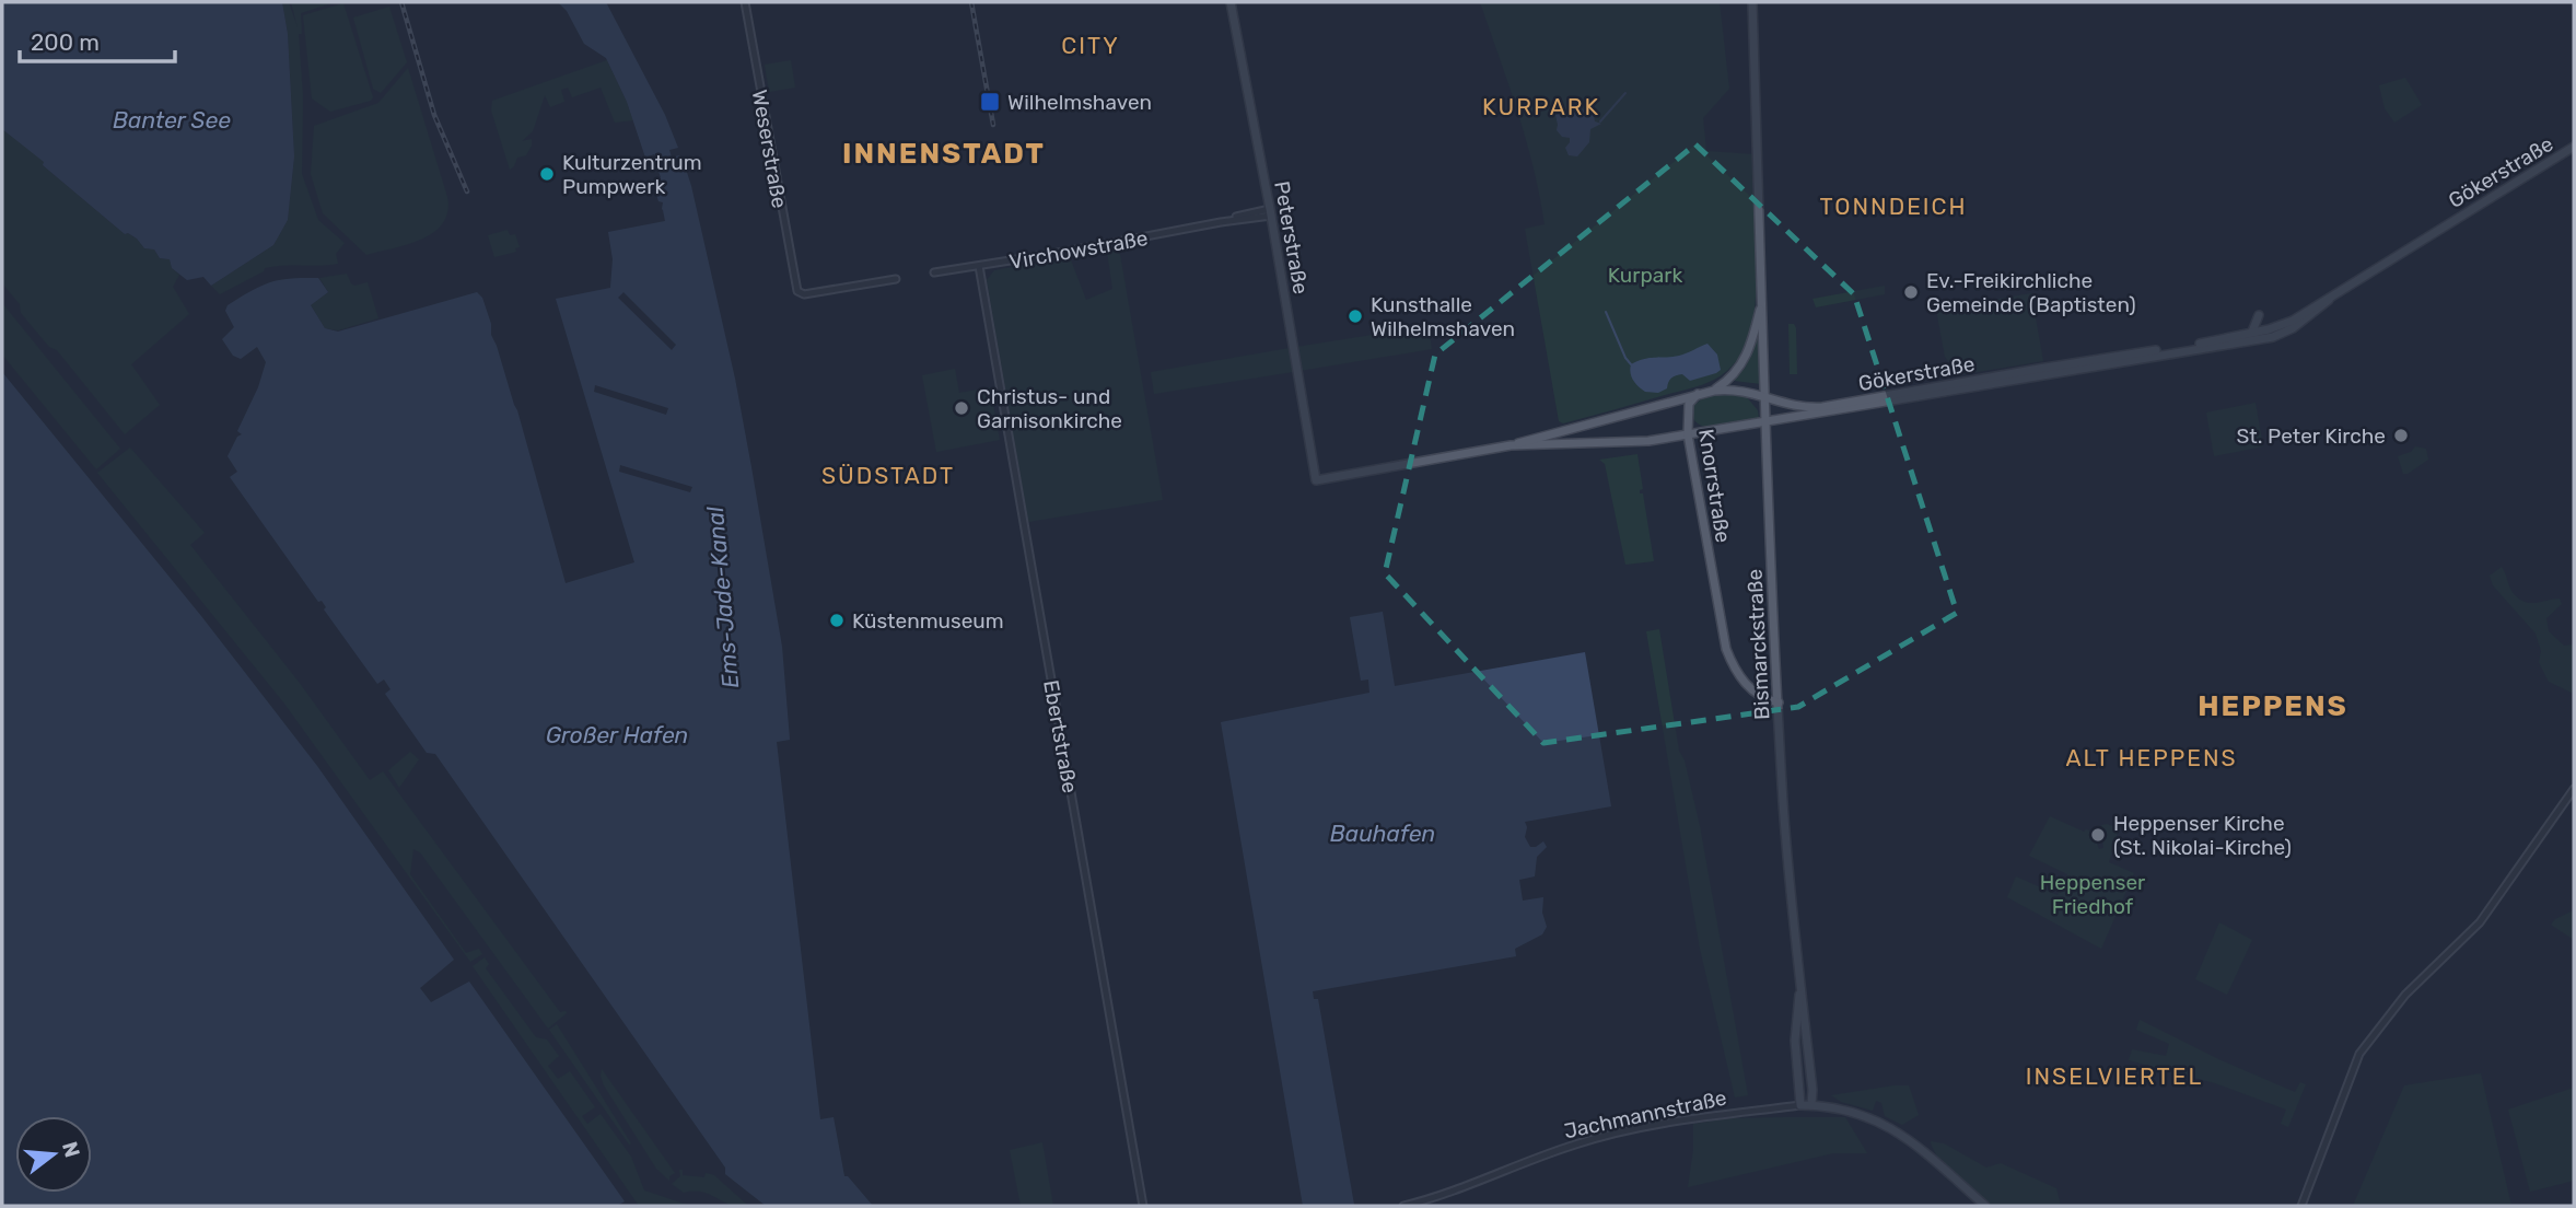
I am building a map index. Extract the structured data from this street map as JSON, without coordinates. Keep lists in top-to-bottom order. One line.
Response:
{"streets":{"main road":["Gökerstraße","Peterstraße","Knorrstraße","Bismarckstraße","Jachmannstraße"],"street":["Weserstraße","Virchowstraße","Ebertstraße"]},"crossings":[["Gökerstraße","Peterstraße"],["Gökerstraße","Knorrstraße"],["Gökerstraße","Bismarckstraße"],["Peterstraße","Virchowstraße"],["Virchowstraße","Ebertstraße"],["Knorrstraße","Bismarckstraße"],["Bismarckstraße","Jachmannstraße"]],"districts":["CITY","KURPARK","INNENSTADT","TONNDEICH","SÜDSTADT","HEPPENS","ALT HEPPENS","INSELVIERTEL"],"water":["Banter See","Ems-Jade-Kanal","Großer Hafen","Bauhafen"],"parks":["Kurpark","Heppenser Friedhof"],"places":{"transit":["Wilhelmshaven"],"other":["Kulturzentrum Pumpwerk","Ev.-Freikirchliche Gemeinde (Baptisten)","Kunsthalle Wilhelmshaven","Christus- und Garnisonkirche","St. Peter Kirche","Küstenmuseum","Heppenser Kirche (St. Nikolai-Kirche)"]},"scale_bar":"200 m","north":"right"}
